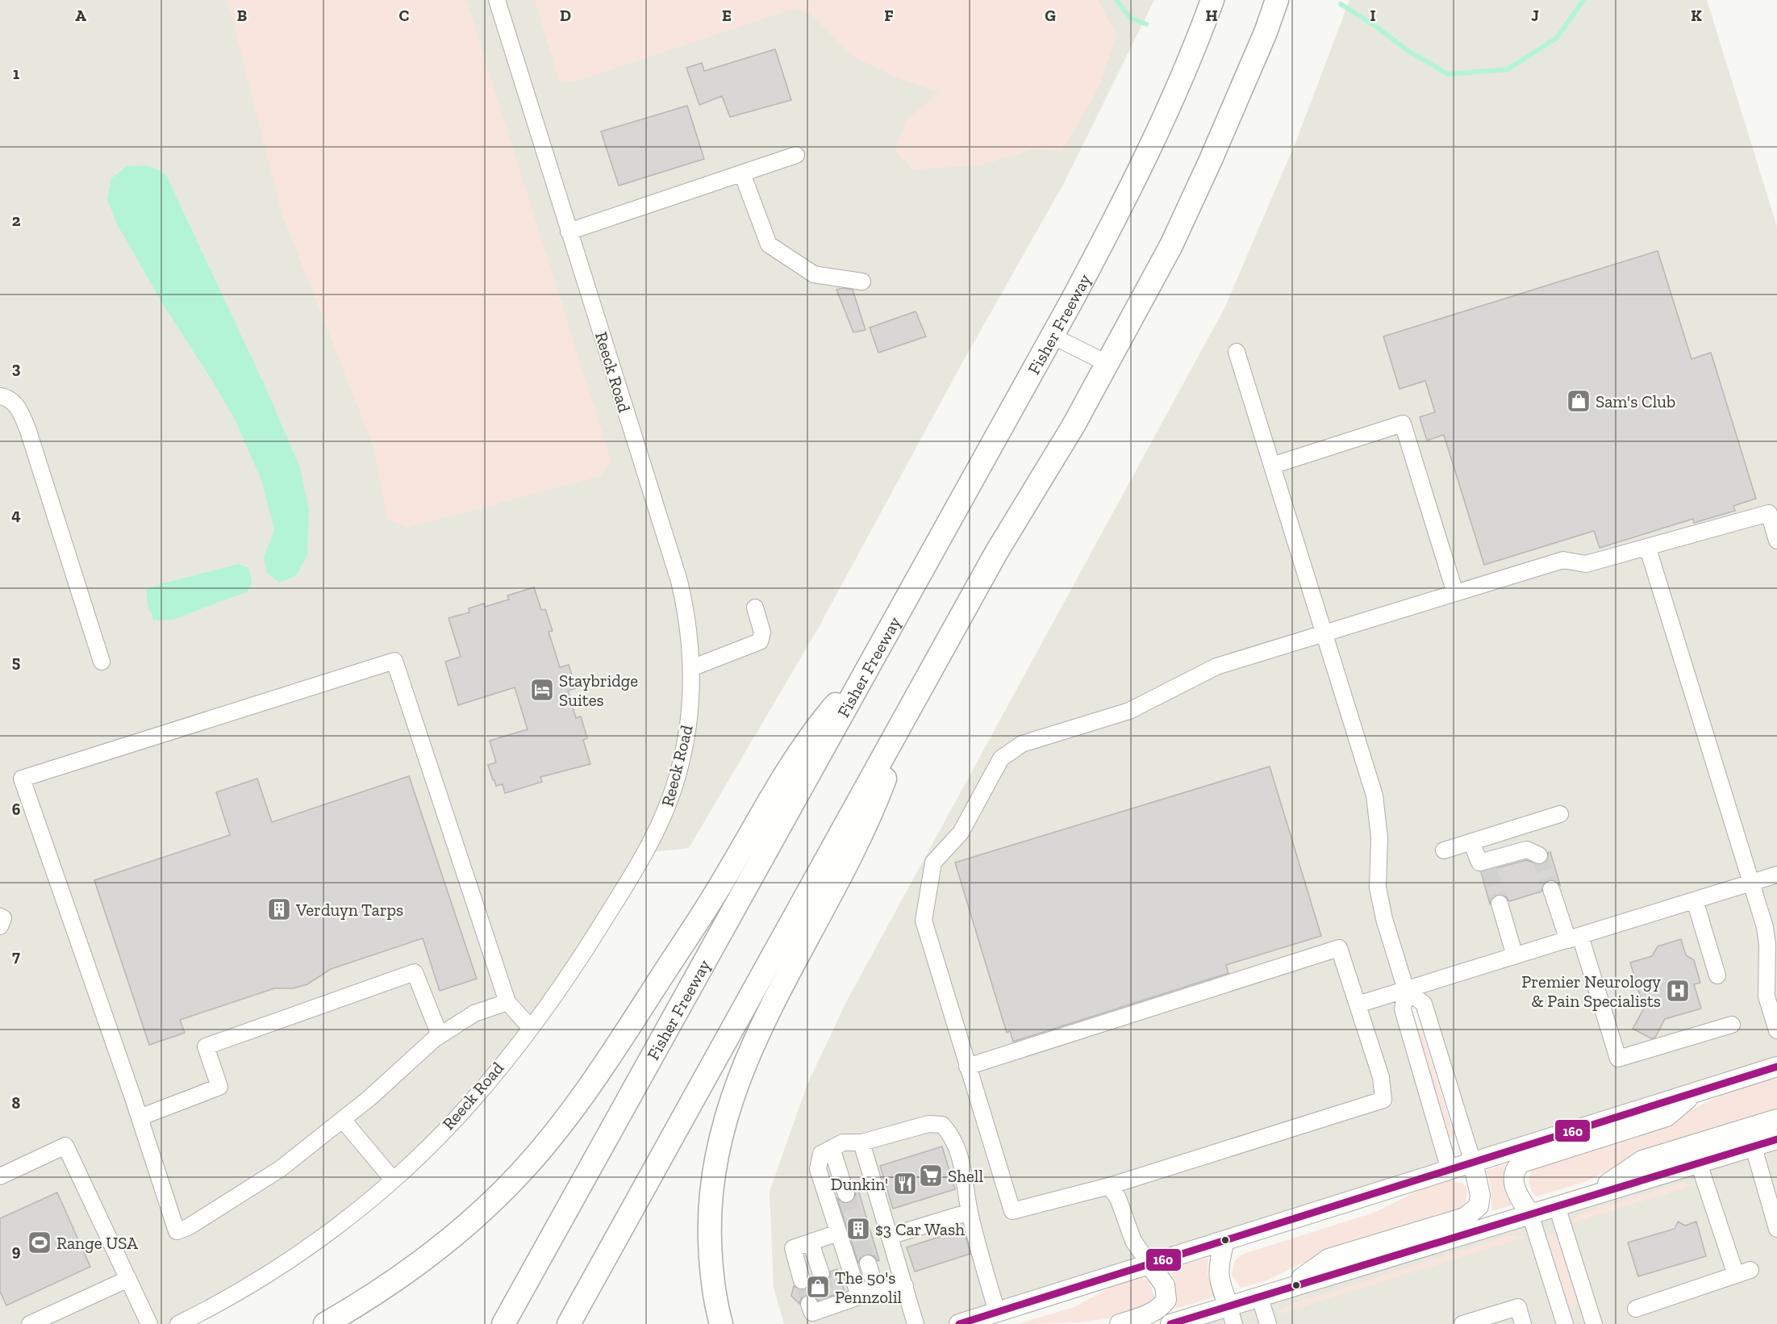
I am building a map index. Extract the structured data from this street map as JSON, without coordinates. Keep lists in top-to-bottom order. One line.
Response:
{"streets":{"highway":["Fisher Freeway"],"street":["Reeck Road"]},"places":{"shop":["Sam's Club","The 50's Pennzolil"],"hotel":["Staybridge Suites"],"building":["Verduyn Tarps","$3 Car Wash"],"hospital":["Premier Neurology & Pain Specialists"],"supermarket":["Shell"],"restaurant":["Dunkin'"],"sports":["Range USA"]},"lines":["transit line 160"],"grid":{"columns":["A","B","C","D","E","F","G","H","I","J","K"],"rows":["1","2","3","4","5","6","7","8","9"]}}
